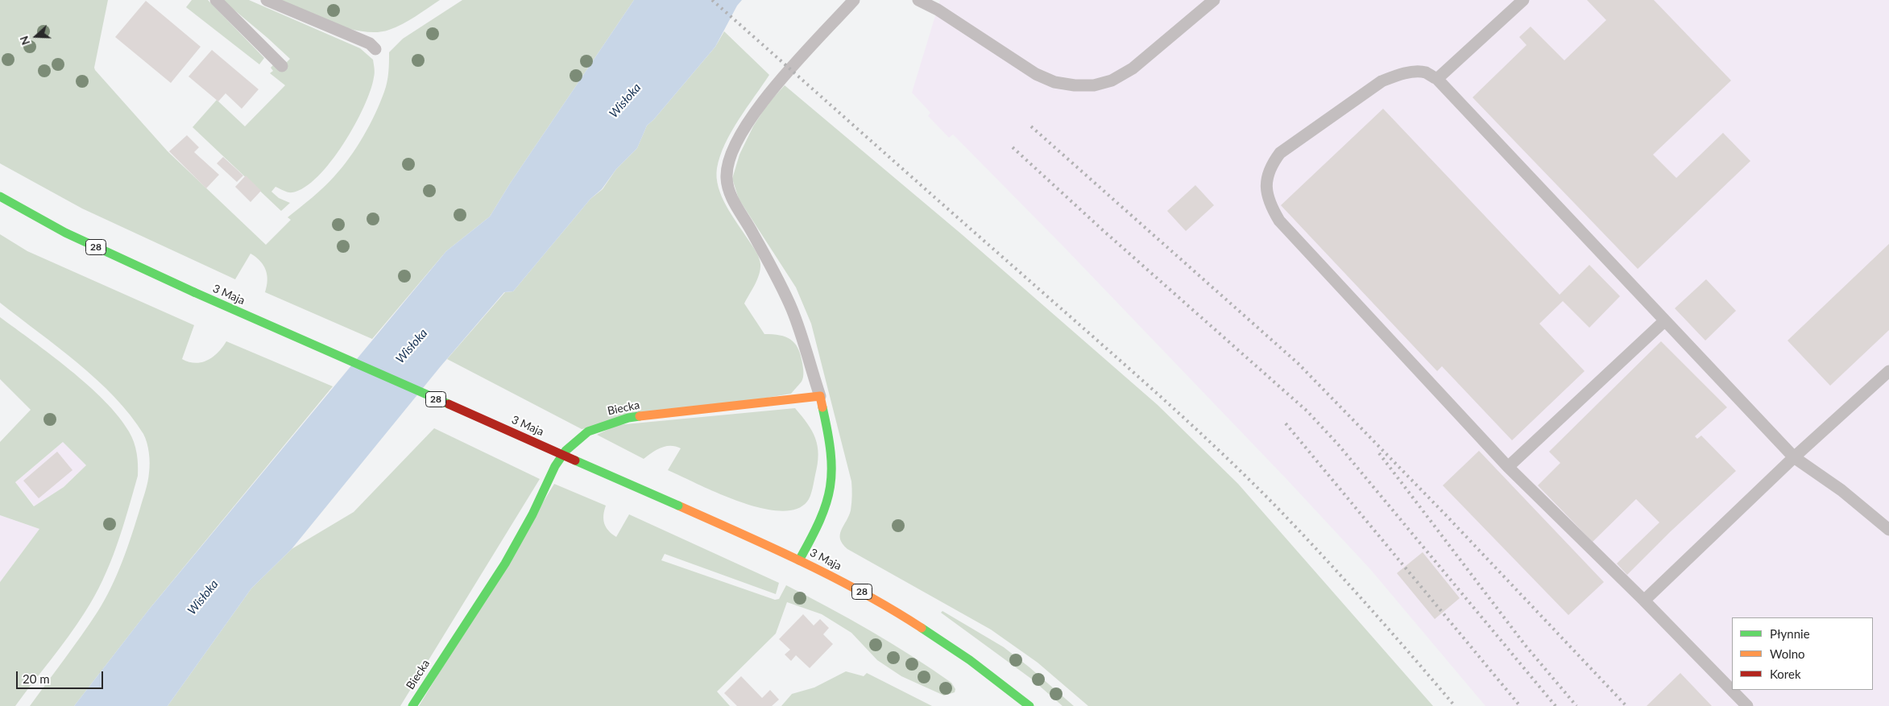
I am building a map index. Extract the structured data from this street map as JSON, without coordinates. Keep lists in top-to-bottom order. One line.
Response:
{"streets":{"main road":["28","3 Maja","Biecka"]},"water":["Wisłoka"],"legend":["Płynnie","Wolno","Korek"],"scale_bar":"20 m","north":"left"}
